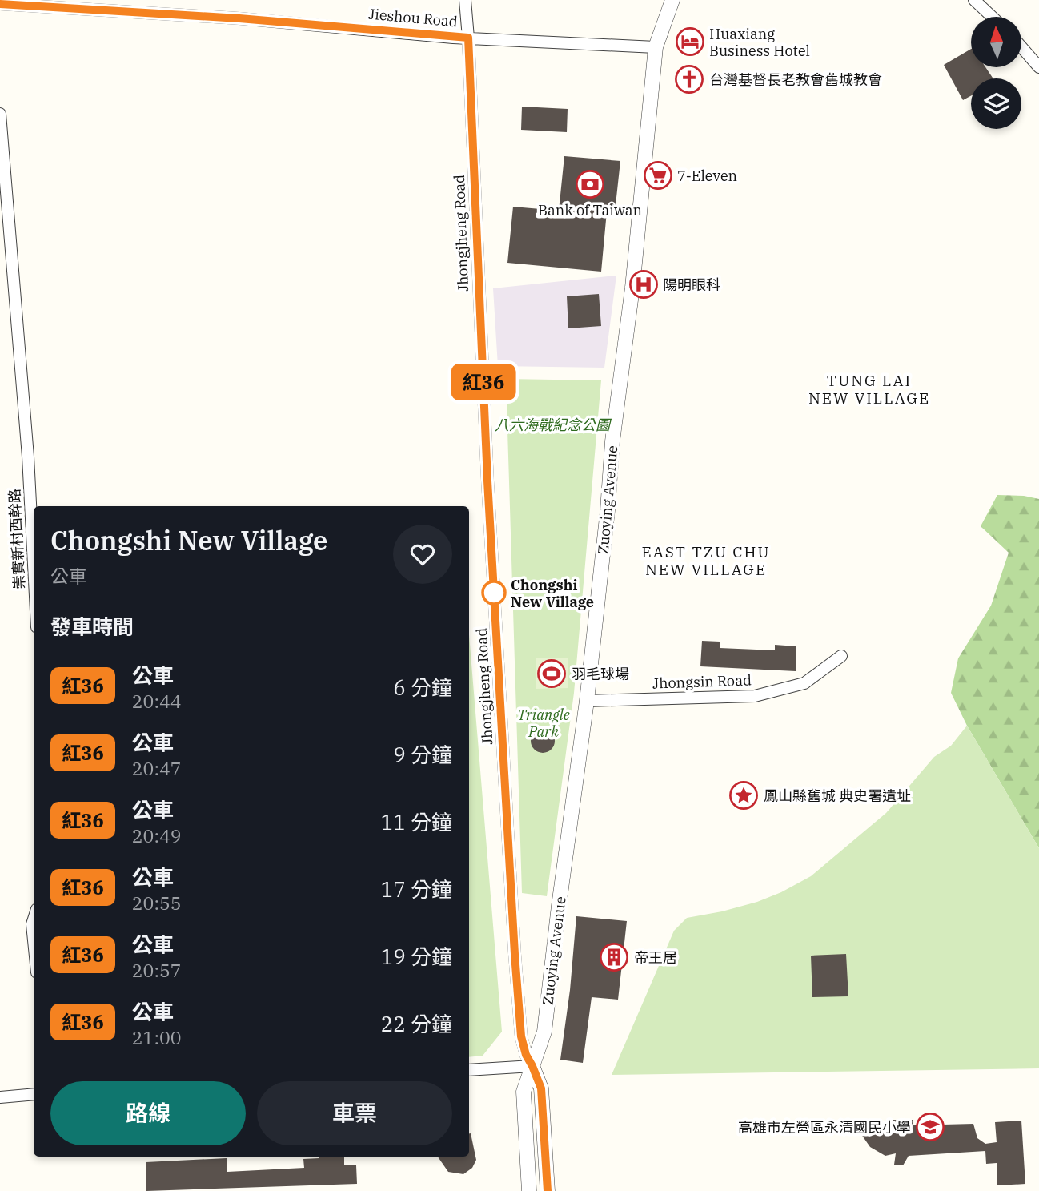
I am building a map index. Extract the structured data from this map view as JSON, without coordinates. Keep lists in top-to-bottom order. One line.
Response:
{"streets":{"street":["Jieshou Road","Jhongjheng Road","Zuoying Avenue","崇實新村西幹路","Jhongsin Road"]},"crossings":[["Jieshou Road","Jhongjheng Road"],["Jieshou Road","Zuoying Avenue"],["Jhongjheng Road","Zuoying Avenue"],["Zuoying Avenue","Jhongsin Road"]],"districts":["TUNG LAI NEW VILLAGE","EAST TZU CHU NEW VILLAGE"],"parks":["八六海戰紀念公園","Triangle Park"],"places":{"hotel":["Huaxiang Business Hotel"],"church":["台灣基督長老教會舊城教會"],"supermarket":["7-Eleven"],"bank":["Bank of Taiwan"],"hospital":["陽明眼科"],"other":["Chongshi New Village"],"sports":["羽毛球場"],"place":["鳳山縣舊城 典史署遺址"],"building":["帝王居"],"school or university":["高雄市左營區永清國民小學"]},"lines":["bus line 紅36"],"north":"top","page":{"on_map":"紅36","heading":[["Chongshi New Village","公車"],"發車時間"],"list":[{"mark":"紅36","name":"公車","note":"20:44","value":"6 分鐘"},{"mark":"紅36","name":"公車","note":"20:47","value":"9 分鐘"},{"mark":"紅36","name":"公車","note":"20:49","value":"11 分鐘"},{"mark":"紅36","name":"公車","note":"20:55","value":"17 分鐘"},{"mark":"紅36","name":"公車","note":"20:57","value":"19 分鐘"},{"mark":"紅36","name":"公車","note":"21:00","value":"22 分鐘"}],"buttons":["路線","車票"]}}
